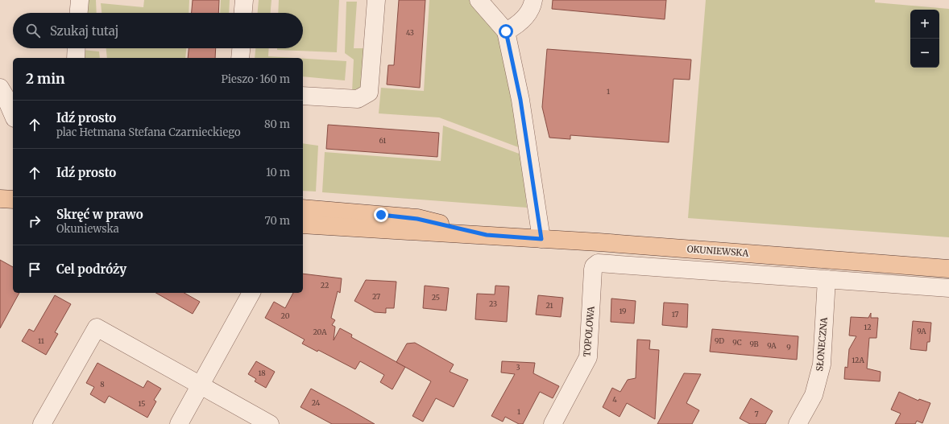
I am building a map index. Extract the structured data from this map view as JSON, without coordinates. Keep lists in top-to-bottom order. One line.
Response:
{"streets":{"main road":["OKUNIEWSKA"],"street":["TOPOLOWA","SŁONECZNA"]},"crossings":[["TOPOLOWA","SŁONECZNA"]],"house_numbers":["43","1","61","22","27","25","23","21","19","17","20","12","9A","20A","11","9D","9C","9B","9A","9","12A","3","18","8","4","24","15","1","7"],"page":{"map_buttons":["+","−"],"search":"Szukaj tutaj","heading":["2 min","Pieszo · 160 m"],"list":[["Idź prosto","plac Hetmana Stefana Czarnieckiego","80 m"],["Idź prosto","10 m"],["Skręć w prawo","Okuniewska","70 m"],"Cel podróży"]}}
